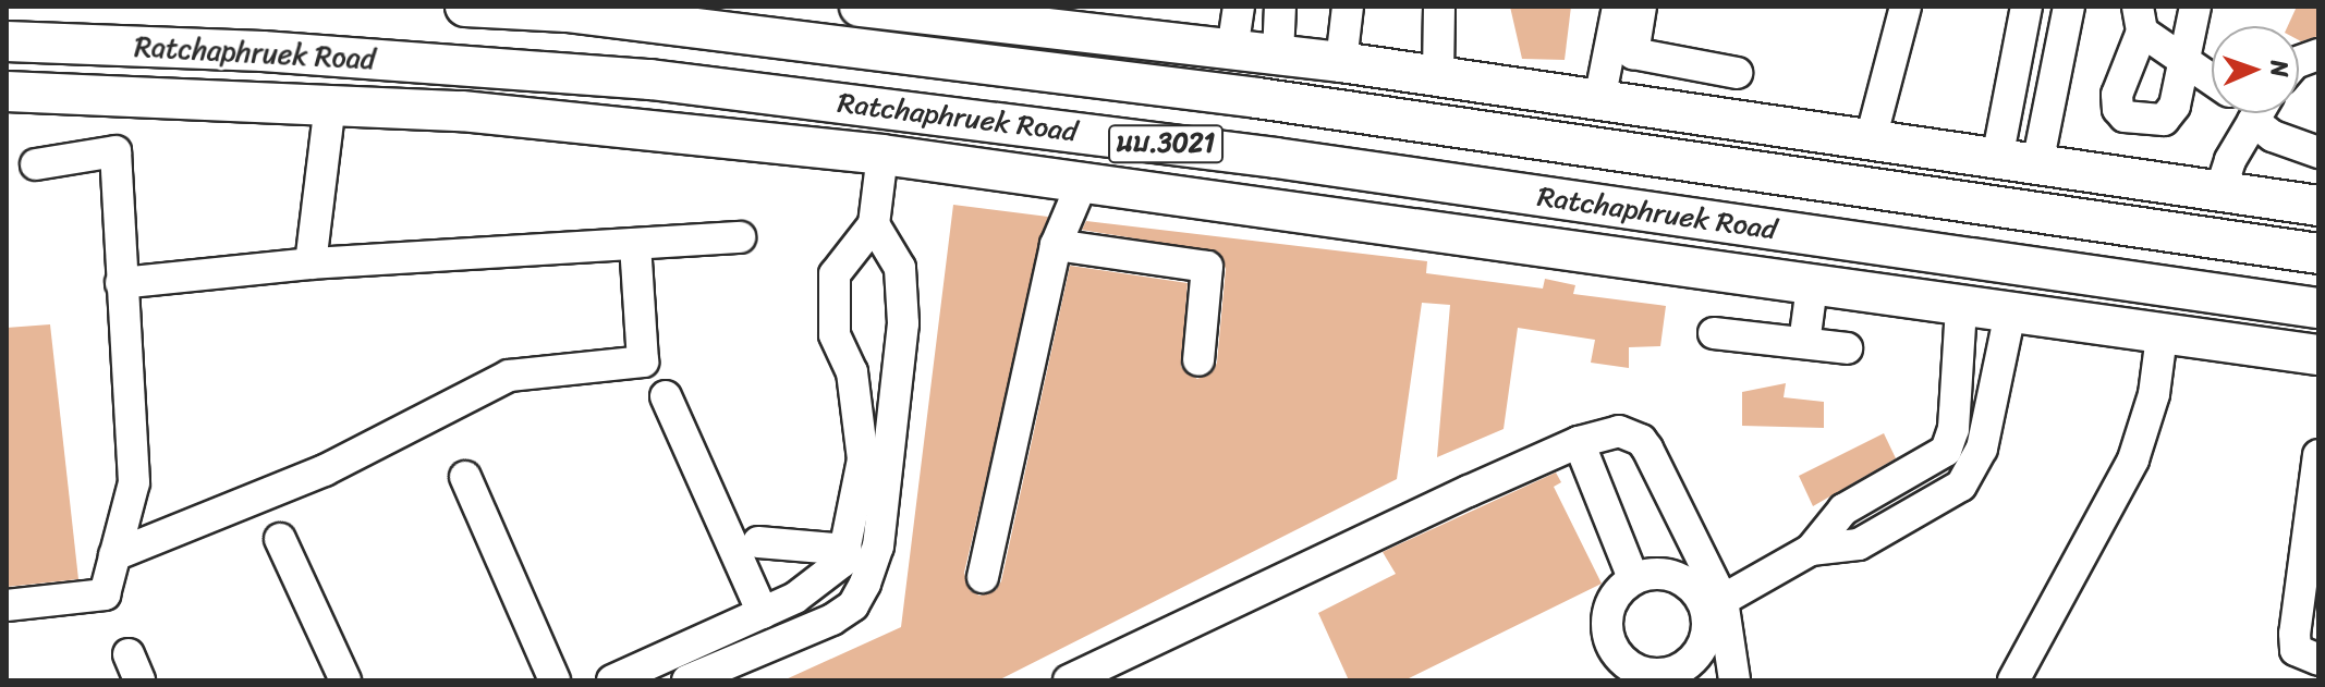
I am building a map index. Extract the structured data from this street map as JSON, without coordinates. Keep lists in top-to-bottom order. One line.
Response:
{"streets":{"main road":["Ratchaphruek Road","นบ.3021"]},"north":"right"}
